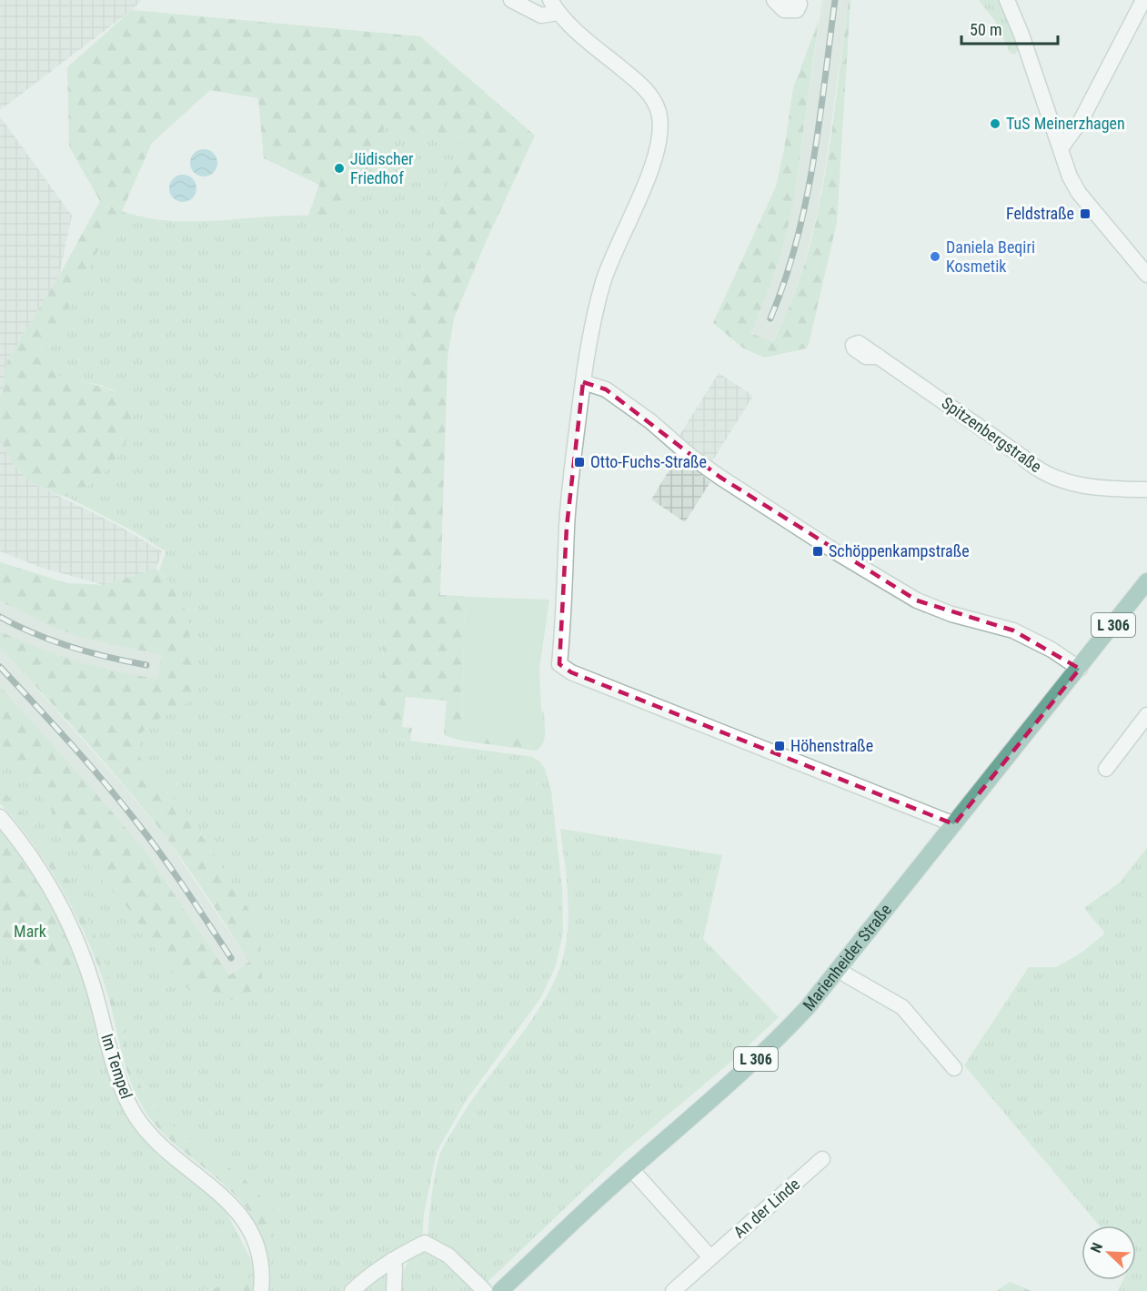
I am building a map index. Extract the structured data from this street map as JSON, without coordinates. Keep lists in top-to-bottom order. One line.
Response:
{"streets":{"main road":["L 306","Marienheider Straße"],"street":["Spitzenbergstraße","Im Tempel","An der Linde"]},"parks":["Mark"],"places":{"other":["TuS Meinerzhagen","Jüdischer Friedhof","Daniela Beqiri Kosmetik"],"transit":["Feldstraße","Otto-Fuchs-Straße","Schöppenkampstraße","Höhenstraße"]},"scale_bar":"50 m","north":"top left"}
